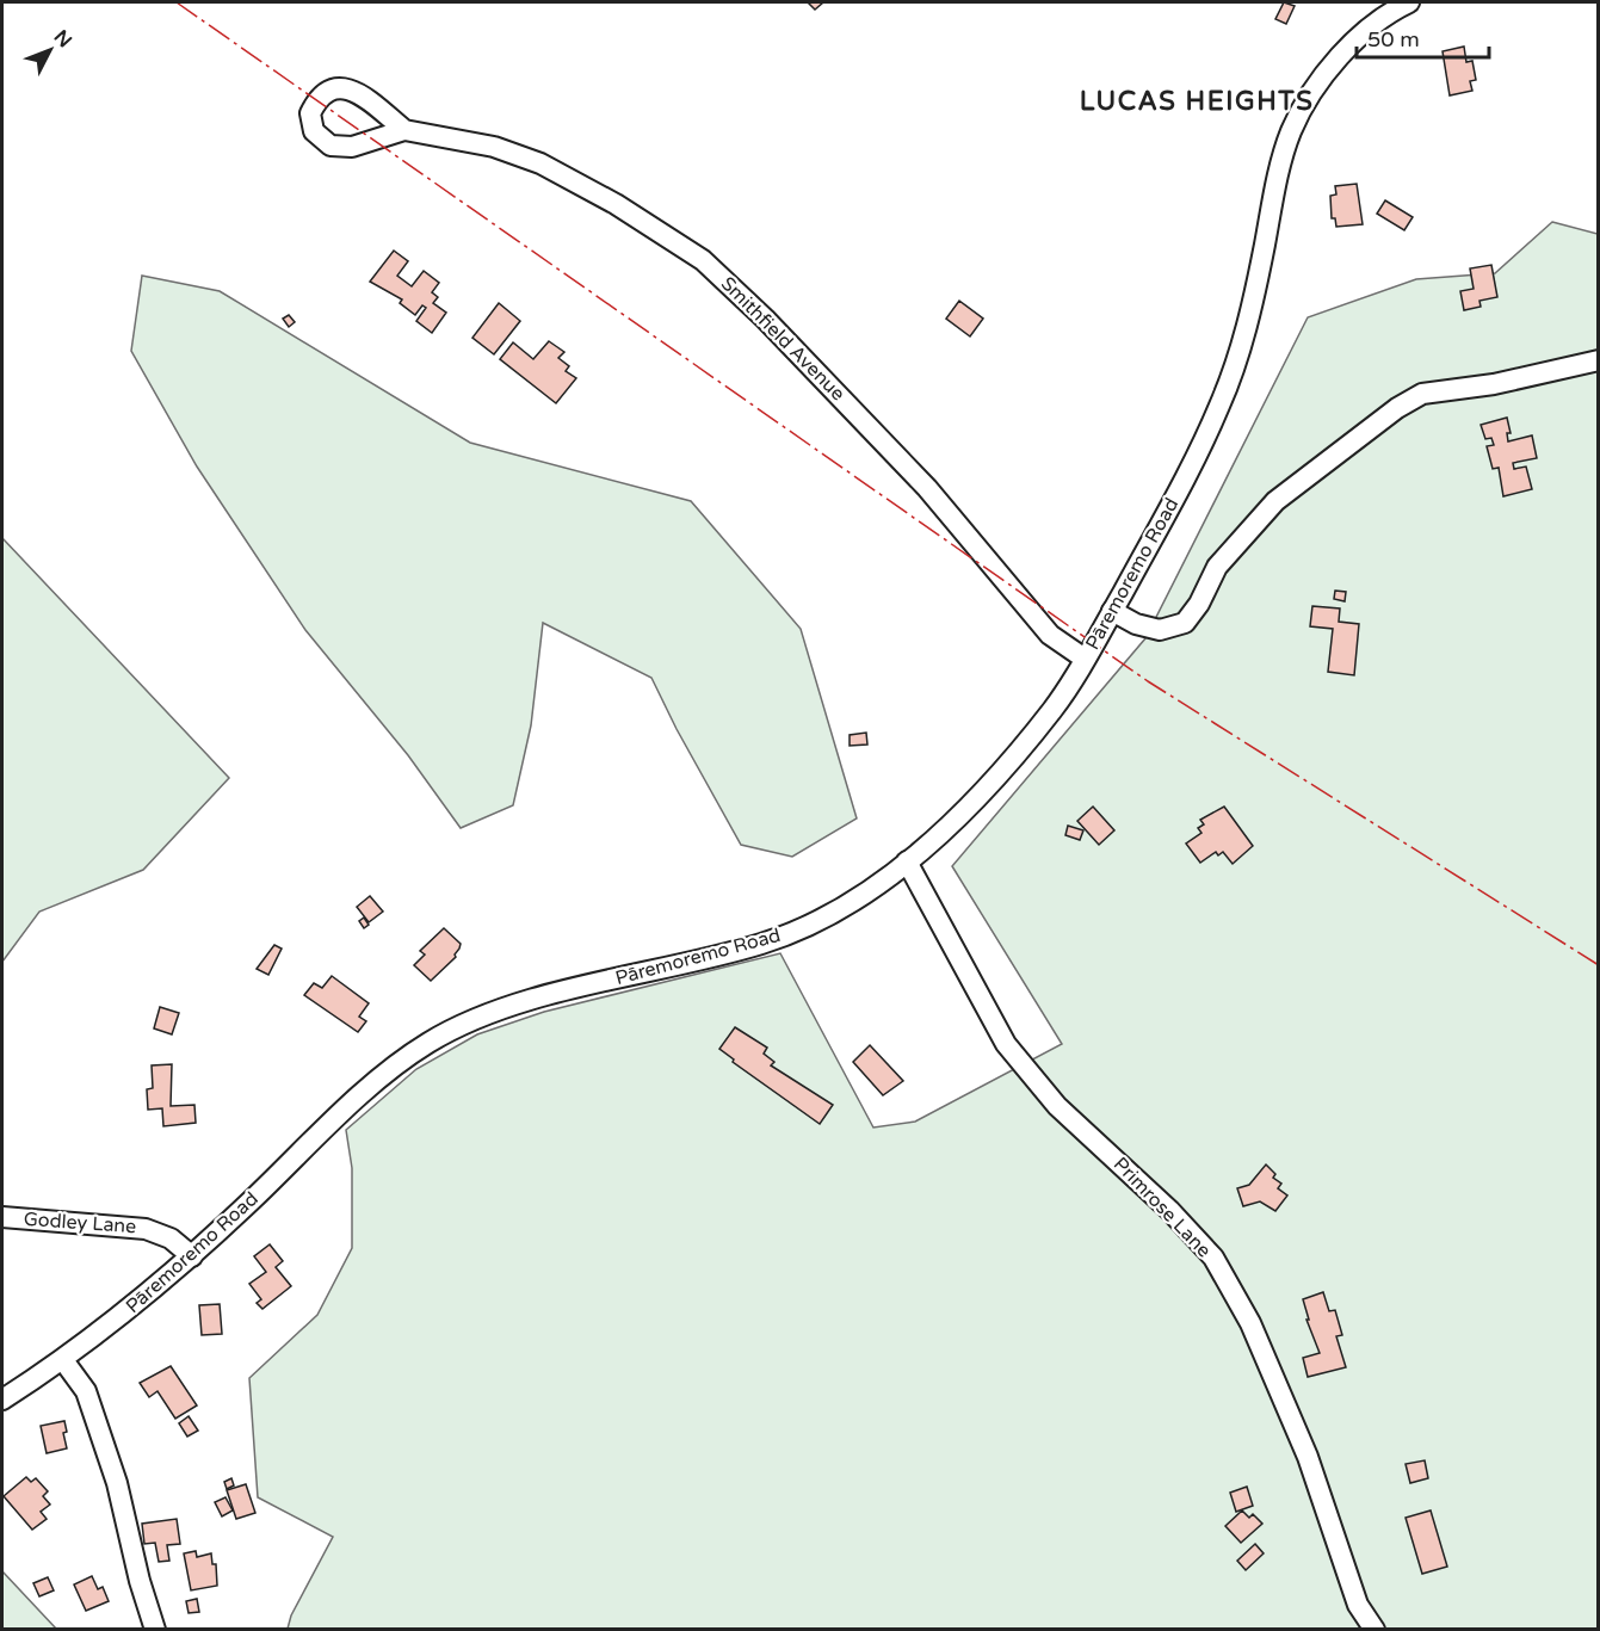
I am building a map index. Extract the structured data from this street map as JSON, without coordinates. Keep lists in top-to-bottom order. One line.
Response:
{"streets":{"street":["Smithfield Avenue","Pāremoremo Road","Primrose Lane","Godley Lane"]},"crossings":[["Smithfield Avenue","Pāremoremo Road"],["Pāremoremo Road","Primrose Lane"],["Pāremoremo Road","Godley Lane"]],"districts":["LUCAS HEIGHTS"],"scale_bar":"50 m","north":"top right"}
